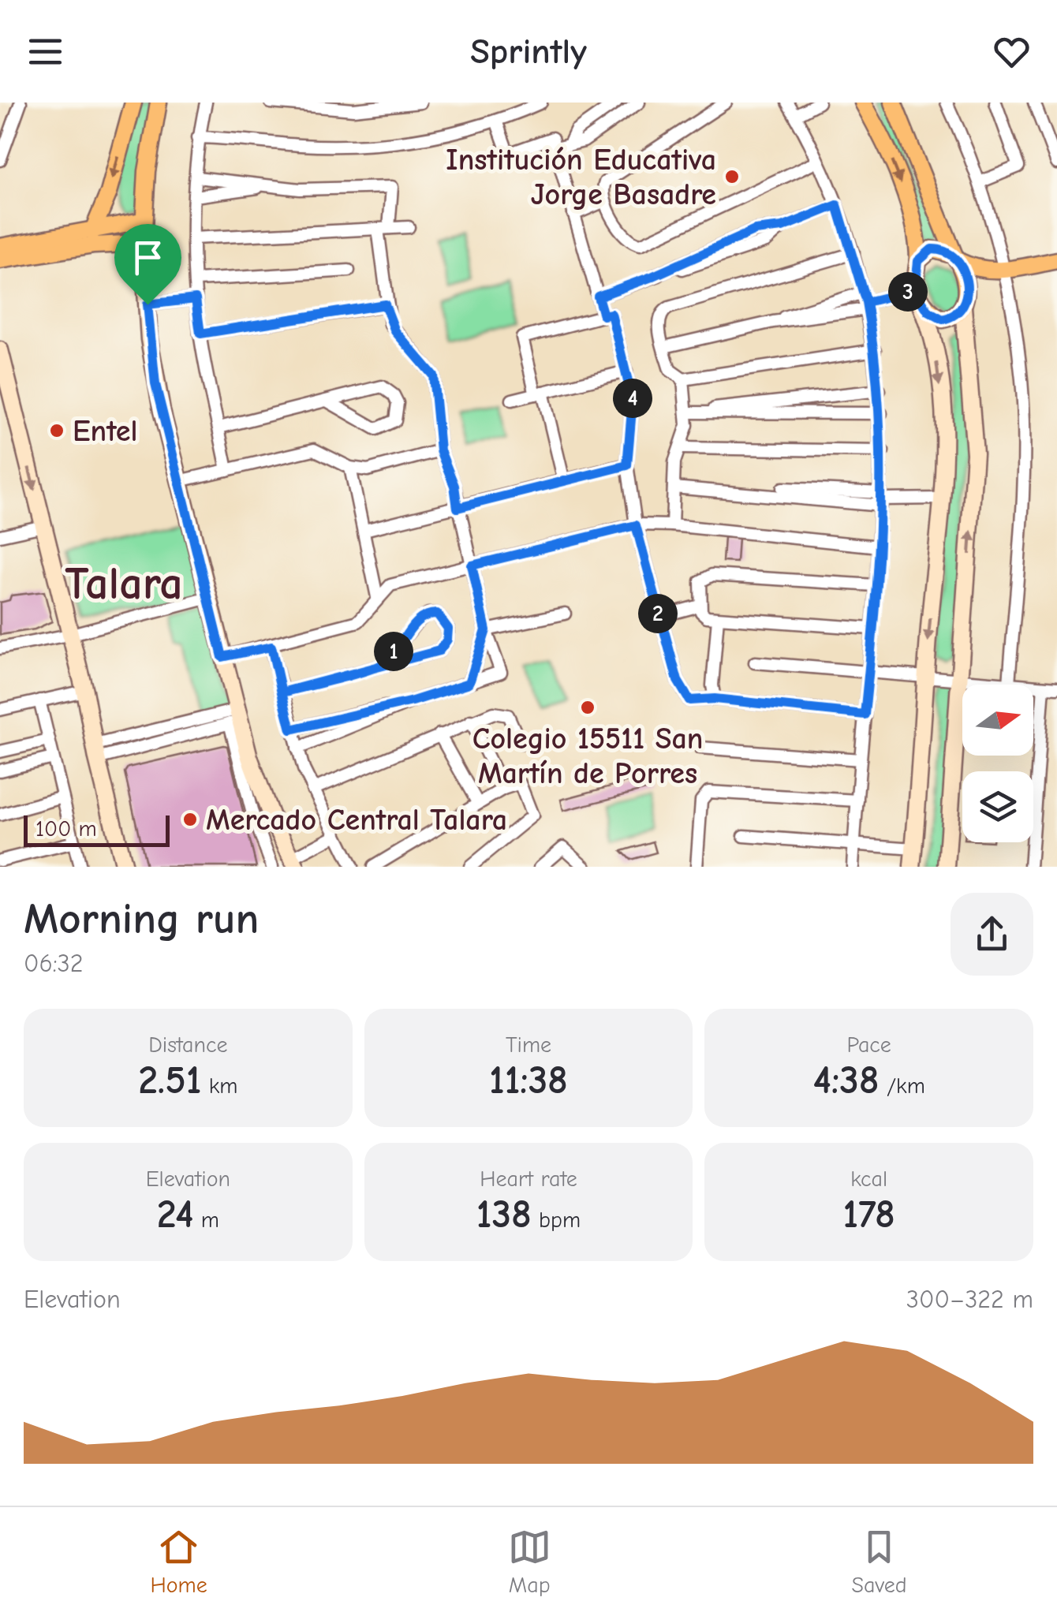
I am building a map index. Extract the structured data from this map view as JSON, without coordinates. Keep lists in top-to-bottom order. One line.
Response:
{"districts":["Talara"],"places":["Institución Educativa Jorge Basadre","Entel","Colegio 15511 San Martín de Porres","Mercado Central Talara"],"scale_bar":"100 m","north":"right","page":{"header":"Sprintly","pins":["3","4","2","1"],"scale":"100 m","heading":["Morning run","06:32"],"stats":[["Distance","2.51 km"],["Time","11:38"],["Pace","4:38 /km"],["Elevation","24 m"],["Heart rate","138 bpm"],["kcal","178"]],"chart":["Elevation","300–322 m"],"tabs":["Home","Map","Saved"]}}
